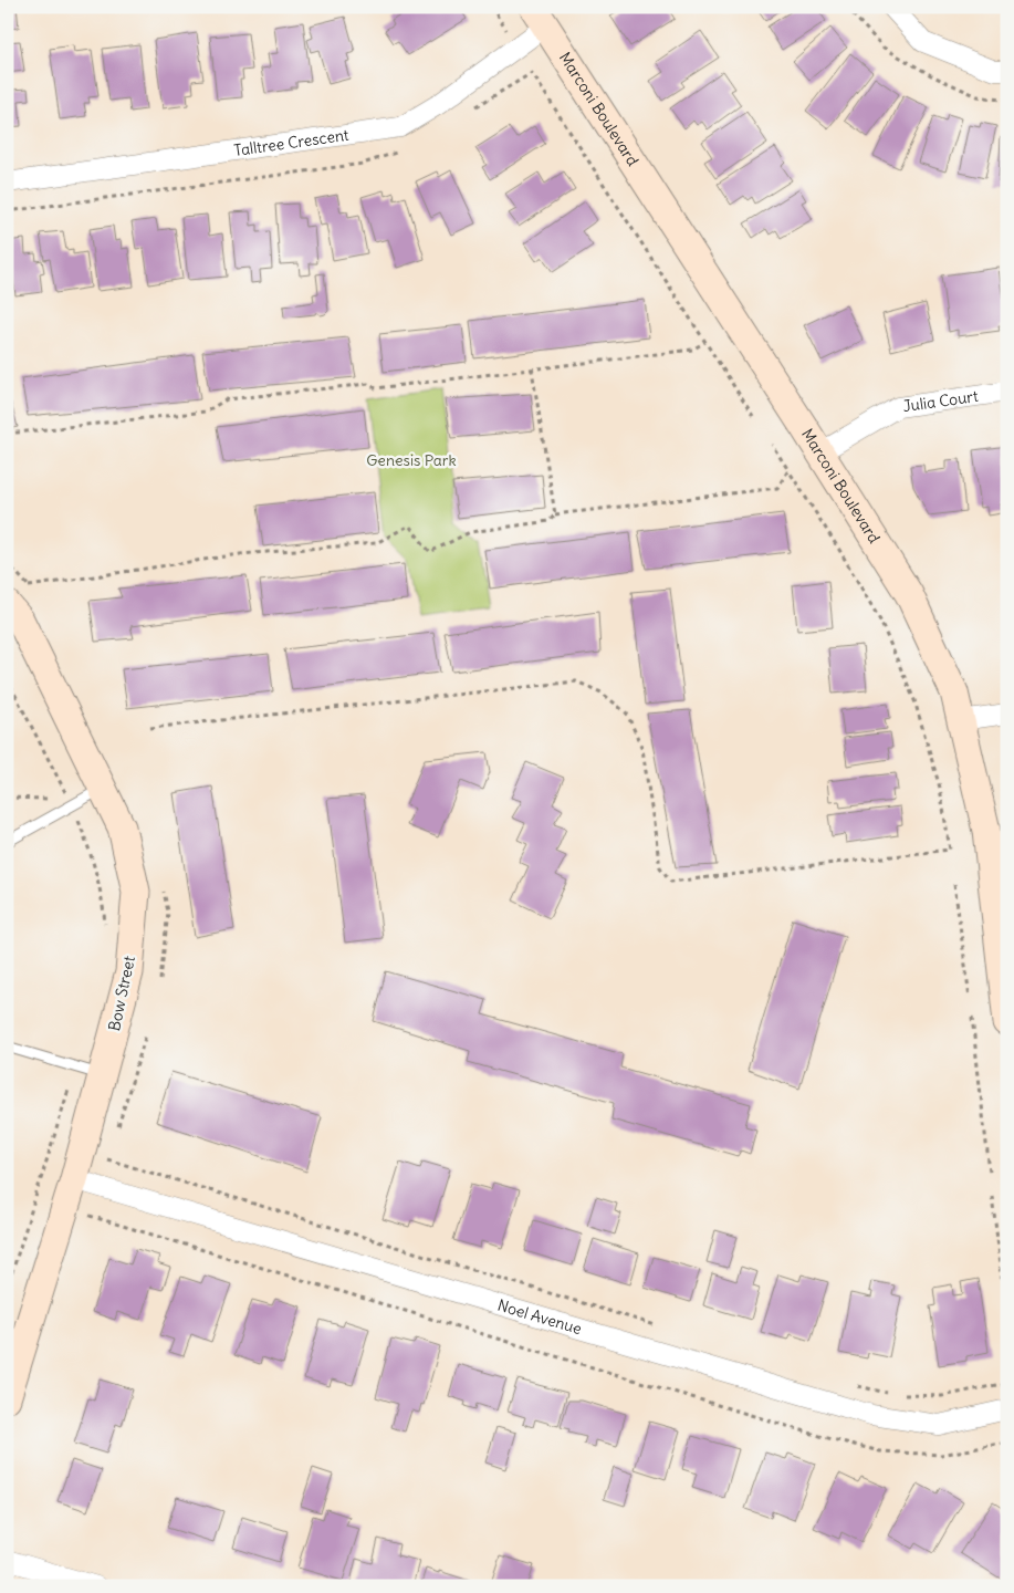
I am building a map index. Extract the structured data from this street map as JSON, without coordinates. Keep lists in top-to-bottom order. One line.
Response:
{"streets":{"street":["Marconi Boulevard","Talltree Crescent","Julia Court","Bow Street","Noel Avenue"]},"crossings":[["Marconi Boulevard","Talltree Crescent"],["Marconi Boulevard","Julia Court"],["Bow Street","Noel Avenue"]],"parks":["Genesis Park"]}
